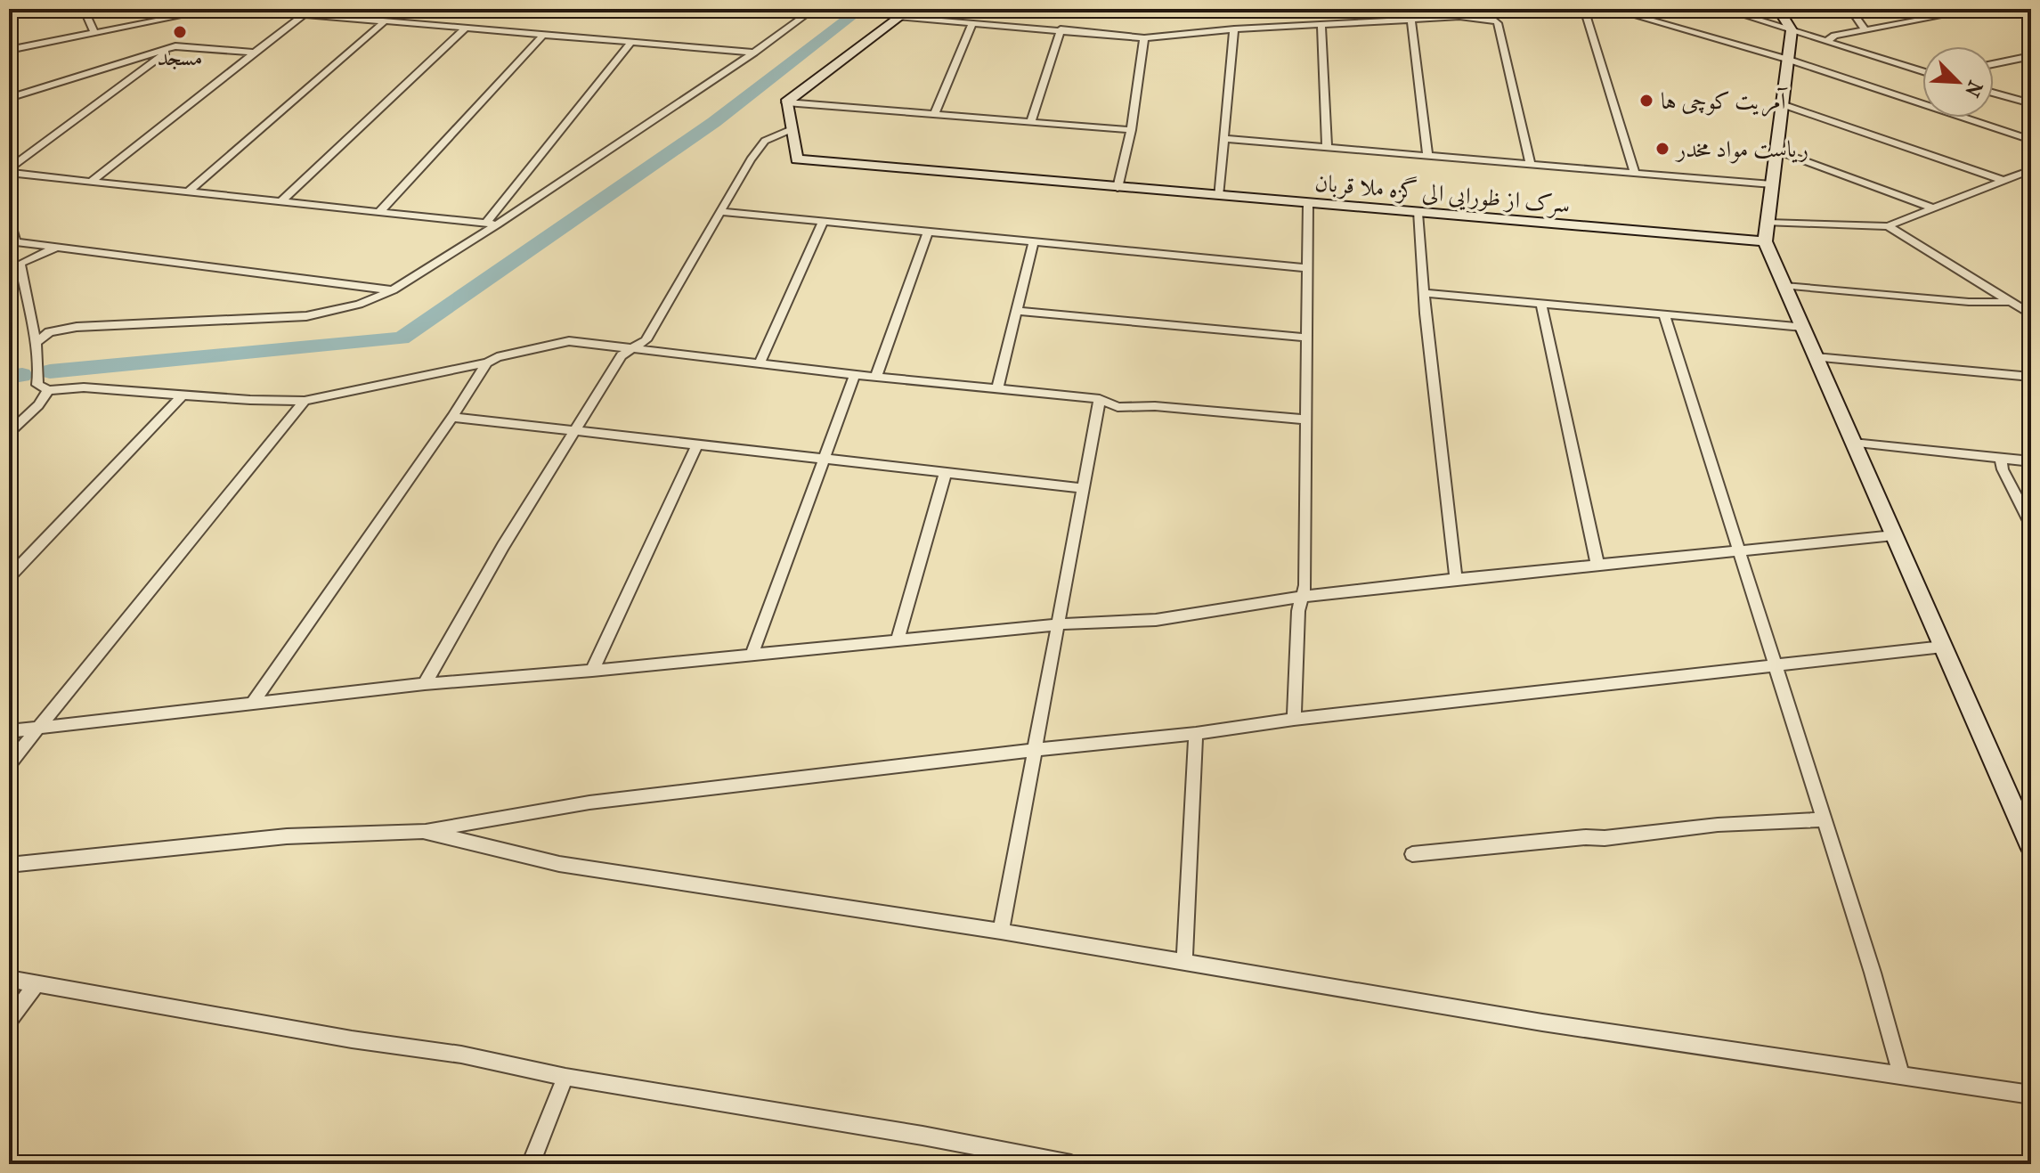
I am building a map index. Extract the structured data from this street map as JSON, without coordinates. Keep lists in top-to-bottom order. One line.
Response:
{"streets":{"street":["سرک از ظورایی الی گزه ملا قربان"]},"places":["مسجد","آمریت کوچی ها","ریاست مواد مخدر"],"north":"bottom right"}
